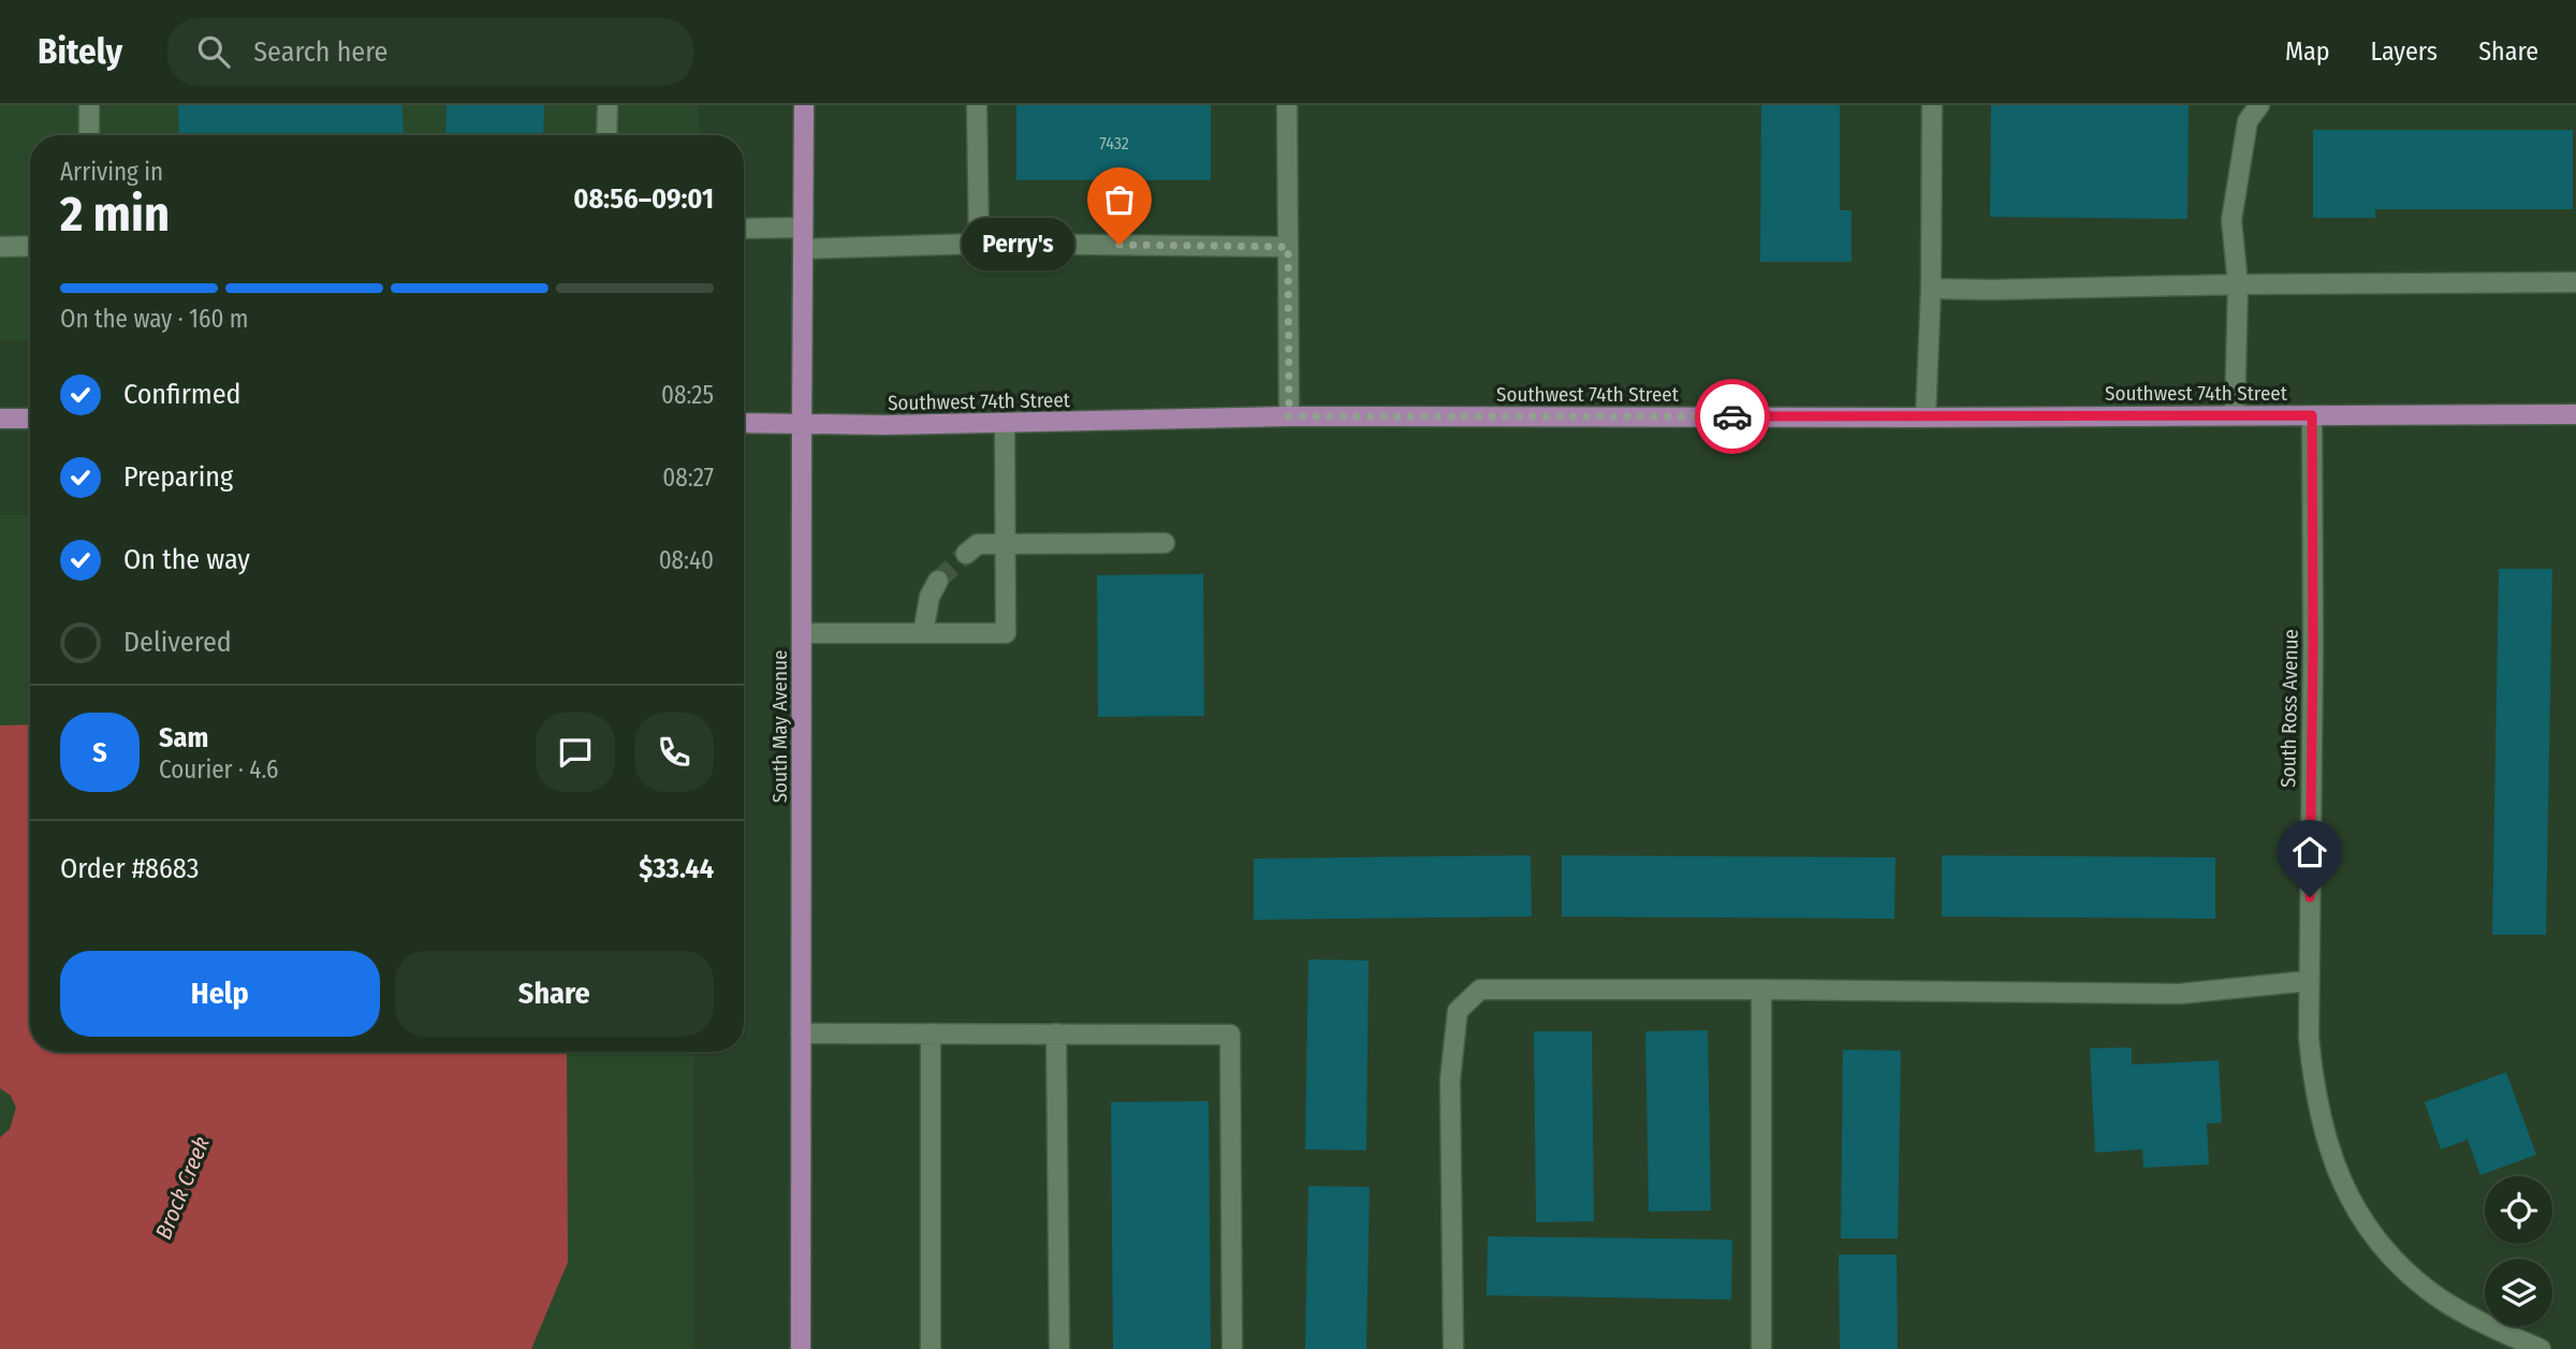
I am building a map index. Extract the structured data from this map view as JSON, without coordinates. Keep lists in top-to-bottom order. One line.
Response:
{"streets":{"main road":["Southwest 74th Street","South May Avenue"],"street":["South Ross Avenue"]},"crossings":[["Southwest 74th Street","South Ross Avenue"],["Southwest 74th Street","South May Avenue"]],"water":["Brock Creek"],"places":["Perry's"],"house_numbers":["7432"],"page":{"header":"Bitely","search":"Search here","nav":["Map","Layers","Share"],"heading":["2 min","Arriving in","08:56–09:01"],"panel":["Sam","Courier · 4.6","Order #8683","$33.44"],"bubble":"Perry's","bar":"On the way · 160 m","list":[["Confirmed","08:25"],["Preparing","08:27"],["On the way","08:40"],"Delivered"],"round":"S","buttons":["Help","Share"]}}
